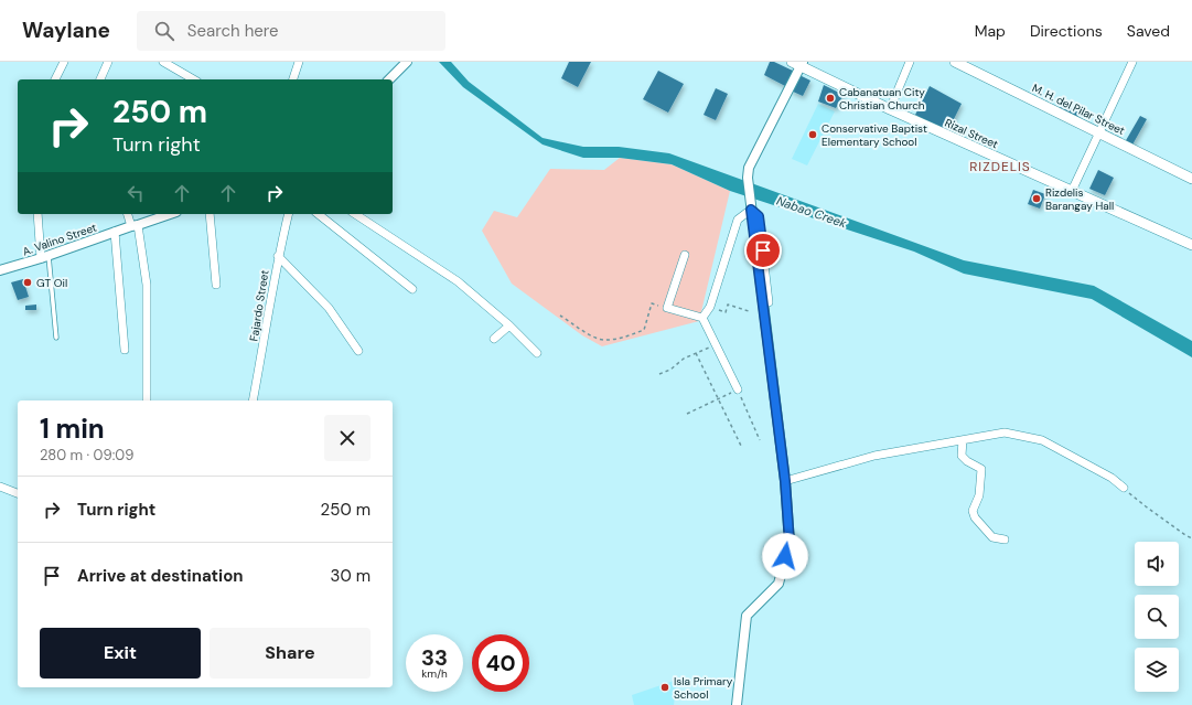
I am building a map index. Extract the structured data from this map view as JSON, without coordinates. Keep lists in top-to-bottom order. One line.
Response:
{"streets":{"main road":["M. H. del Pilar Street","Rizal Street"],"street":["A. Valino Street","Fajardo Street"]},"districts":["RIZDELIS"],"water":["Nabao Creek"],"places":["Cabanatuan City Christian Church","Conservative Baptist Elementary School","Rizdelis Barangay Hall","GT Oil","Isla Primary School"],"page":{"header":"Waylane","search":"Search here","nav":["Map","Directions","Saved"],"turn":["250 m","Turn right"],"heading":["1 min","280 m · 09:09"],"list":[{"name":"Turn right","value":"250 m"},{"name":"Arrive at destination","value":"30 m"}],"buttons":["Exit","Share"],"speed":"33 km/h","limit":"40"}}
